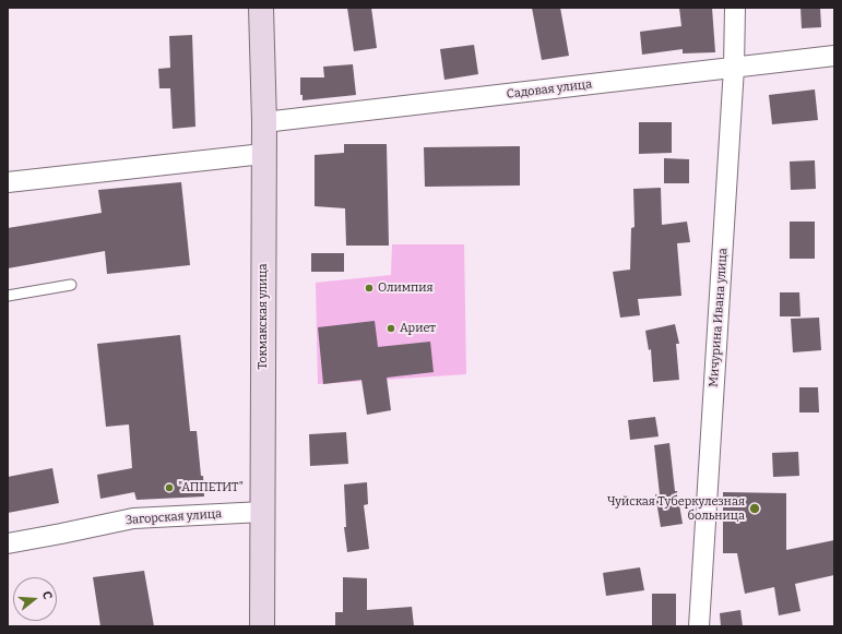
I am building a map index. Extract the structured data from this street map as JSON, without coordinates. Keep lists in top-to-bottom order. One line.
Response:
{"streets":{"main road":["Токмакская улица"],"street":["Садовая улица","Мичурина Ивана улица","Загорская улица"]},"crossings":[["Садовая улица","Токмакская улица"],["Садовая улица","Мичурина Ивана улица"],["Токмакская улица","Загорская улица"]],"places":["Олимпия","Ариет","\"АППЕТИТ\"","Чуйская Туберкулезная больница"],"north":"right"}
